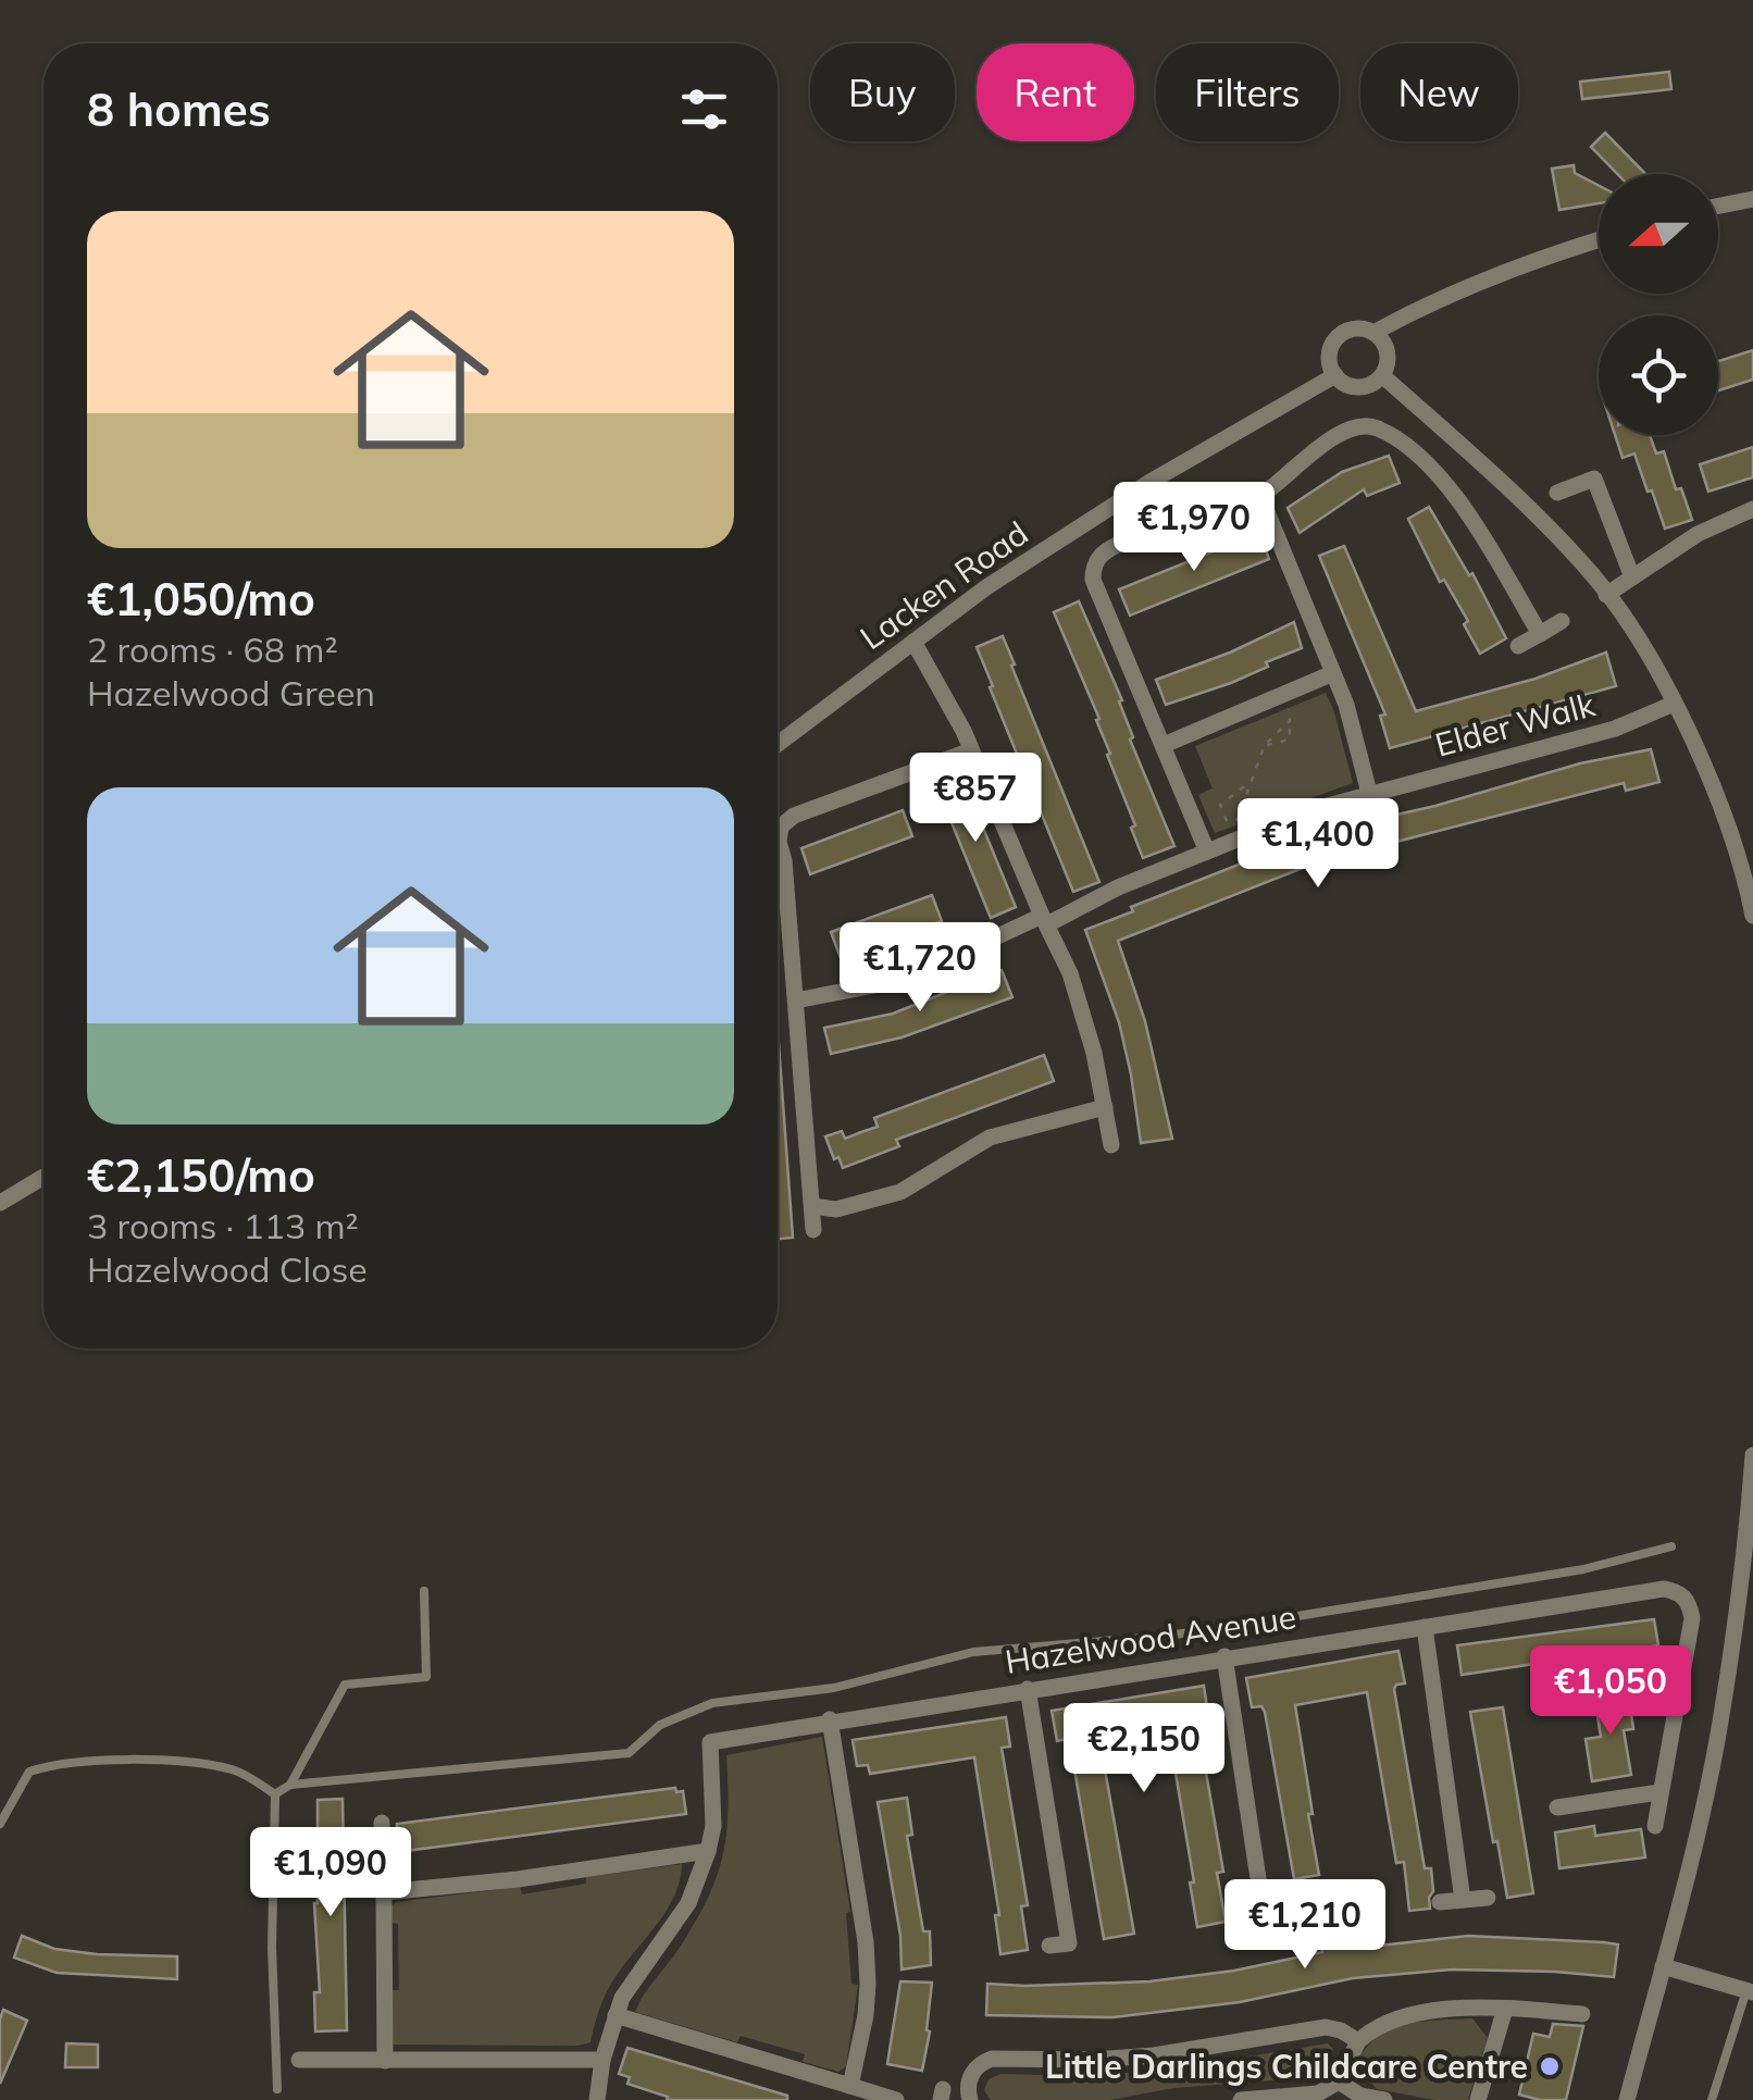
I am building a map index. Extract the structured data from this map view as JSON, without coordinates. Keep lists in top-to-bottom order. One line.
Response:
{"streets":{"street":["Lacken Road","Elder Walk","Hazelwood Avenue"]},"places":["Little Darlings Childcare Centre"],"north":"left","page":{"chip":["Buy","Rent","Filters","New"],"heading":"8 homes","list":[{"name":"€1,050/mo","note":"2 rooms · 68 m² · Hazelwood Green"},{"name":"€2,150/mo","note":"3 rooms · 113 m² · Hazelwood Close"}],"price":["€1,970","€857","€1,400","€1,720","€1,050","€2,150","€1,090","€1,210"]}}
